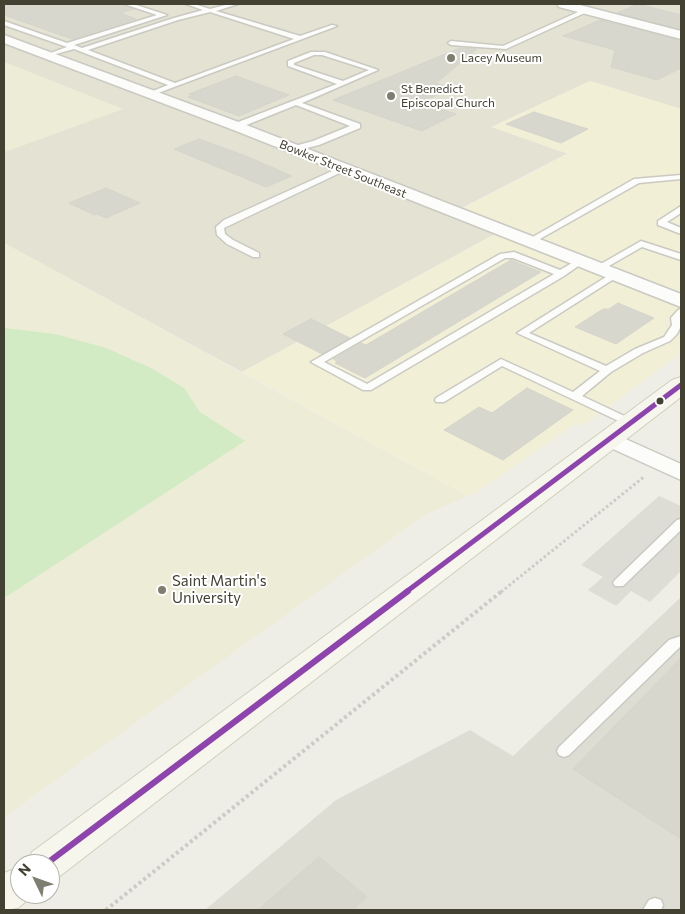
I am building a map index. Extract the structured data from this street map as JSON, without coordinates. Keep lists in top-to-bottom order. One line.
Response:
{"streets":{"street":["Bowker Street Southeast"]},"places":["Lacey Museum","St Benedict Episcopal Church","Saint Martin's University"],"north":"top left"}
